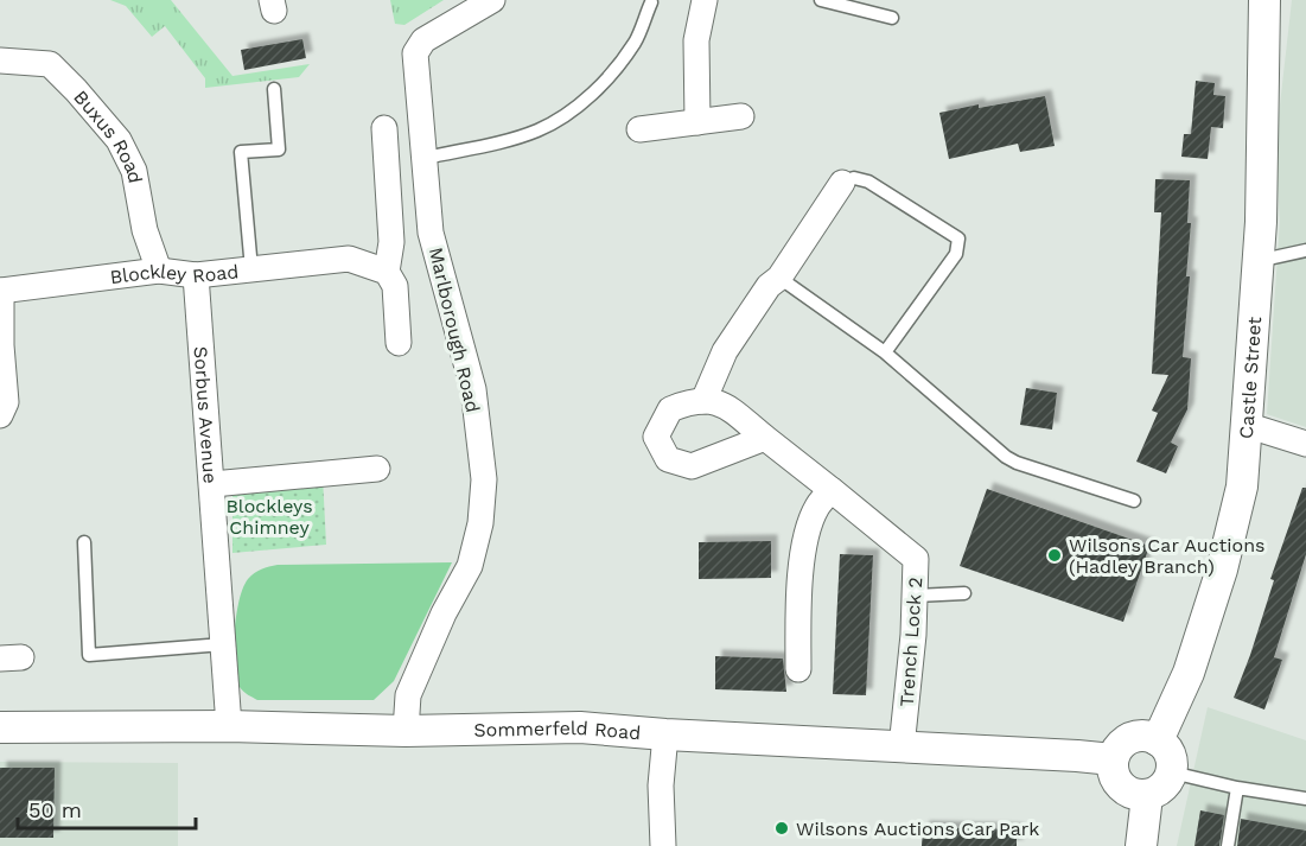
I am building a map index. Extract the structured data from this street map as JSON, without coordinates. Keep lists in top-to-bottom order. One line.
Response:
{"streets":{"street":["Buxus Road","Blockley Road","Marlborough Road","Castle Street","Sorbus Avenue","Trench Lock 2","Sommerfeld Road"]},"crossings":[["Buxus Road","Blockley Road"],["Blockley Road","Sorbus Avenue"],["Marlborough Road","Sommerfeld Road"],["Castle Street","Sommerfeld Road"],["Sorbus Avenue","Sommerfeld Road"],["Trench Lock 2","Sommerfeld Road"]],"parks":["Blockleys Chimney"],"places":["Wilsons Car Auctions (Hadley Branch)","Wilsons Auctions Car Park"],"scale_bar":"50 m"}
